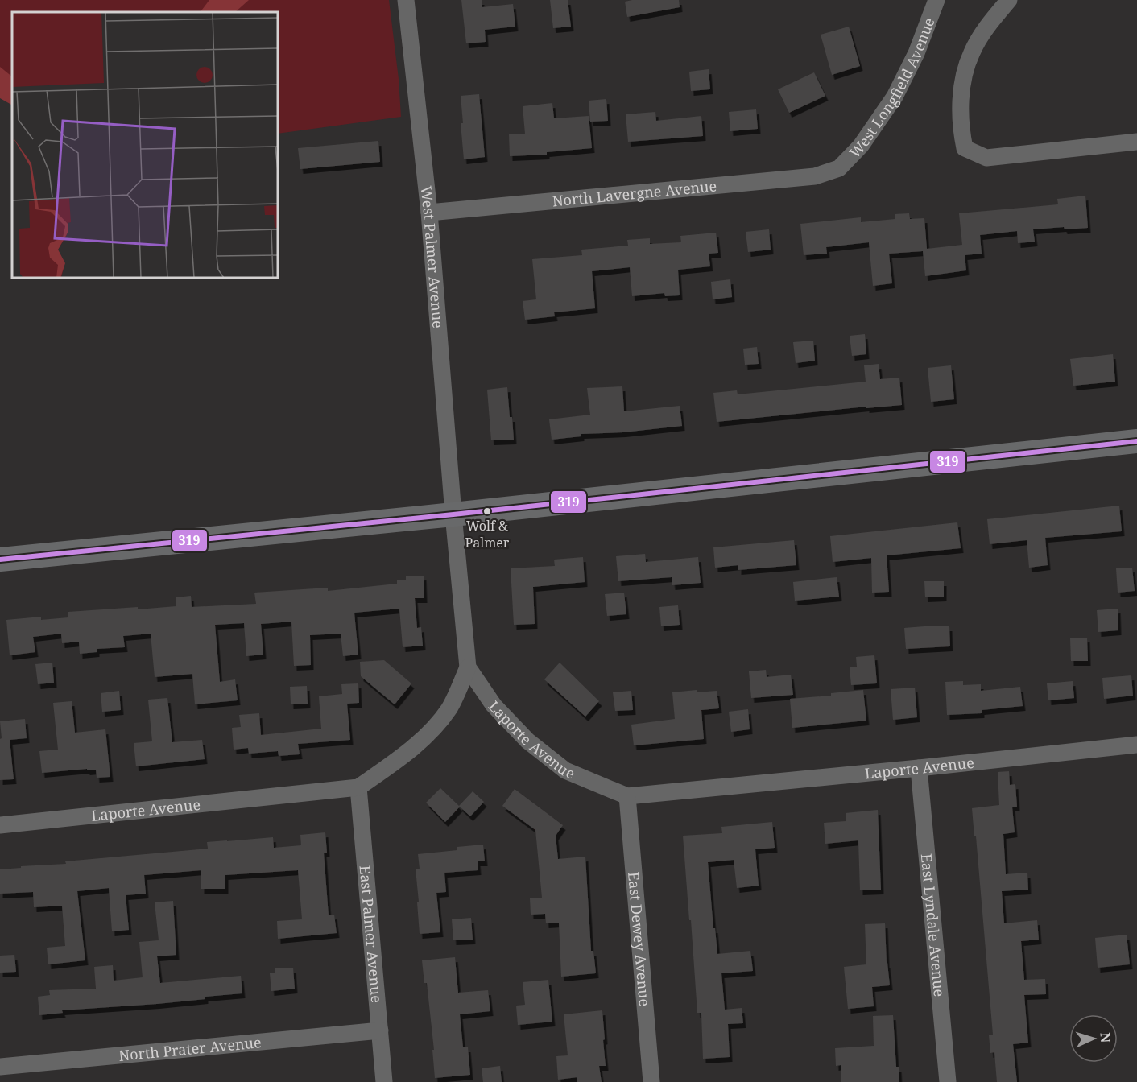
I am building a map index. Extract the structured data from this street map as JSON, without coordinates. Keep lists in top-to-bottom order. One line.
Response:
{"streets":{"street":["West Longfield Avenue","North Lavergne Avenue","West Palmer Avenue","Laporte Avenue","East Lyndale Avenue","East Palmer Avenue","East Dewey Avenue","North Prater Avenue"]},"crossings":[["West Longfield Avenue","North Lavergne Avenue"],["North Lavergne Avenue","West Palmer Avenue"],["Laporte Avenue","East Lyndale Avenue"],["Laporte Avenue","East Palmer Avenue"],["Laporte Avenue","East Dewey Avenue"],["East Palmer Avenue","North Prater Avenue"]],"places":["Wolf & Palmer"],"lines":["transit line 319"],"north":"right"}
